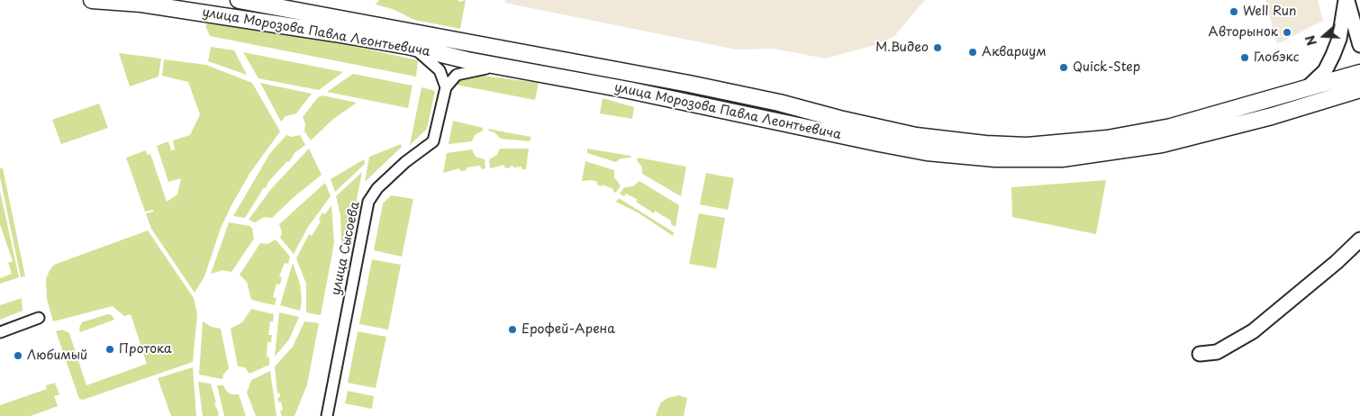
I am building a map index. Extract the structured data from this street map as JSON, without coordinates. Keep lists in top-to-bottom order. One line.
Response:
{"streets":{"main road":["улица Морозова Павла Леонтьевича"],"street":["улица Сысоева"]},"places":["Well Run","Авторынок","М.Видео","Аквариум","Глобэкс","Quick-Step","Ерофей-Арена","Протока","Любимый"],"north":"left"}
